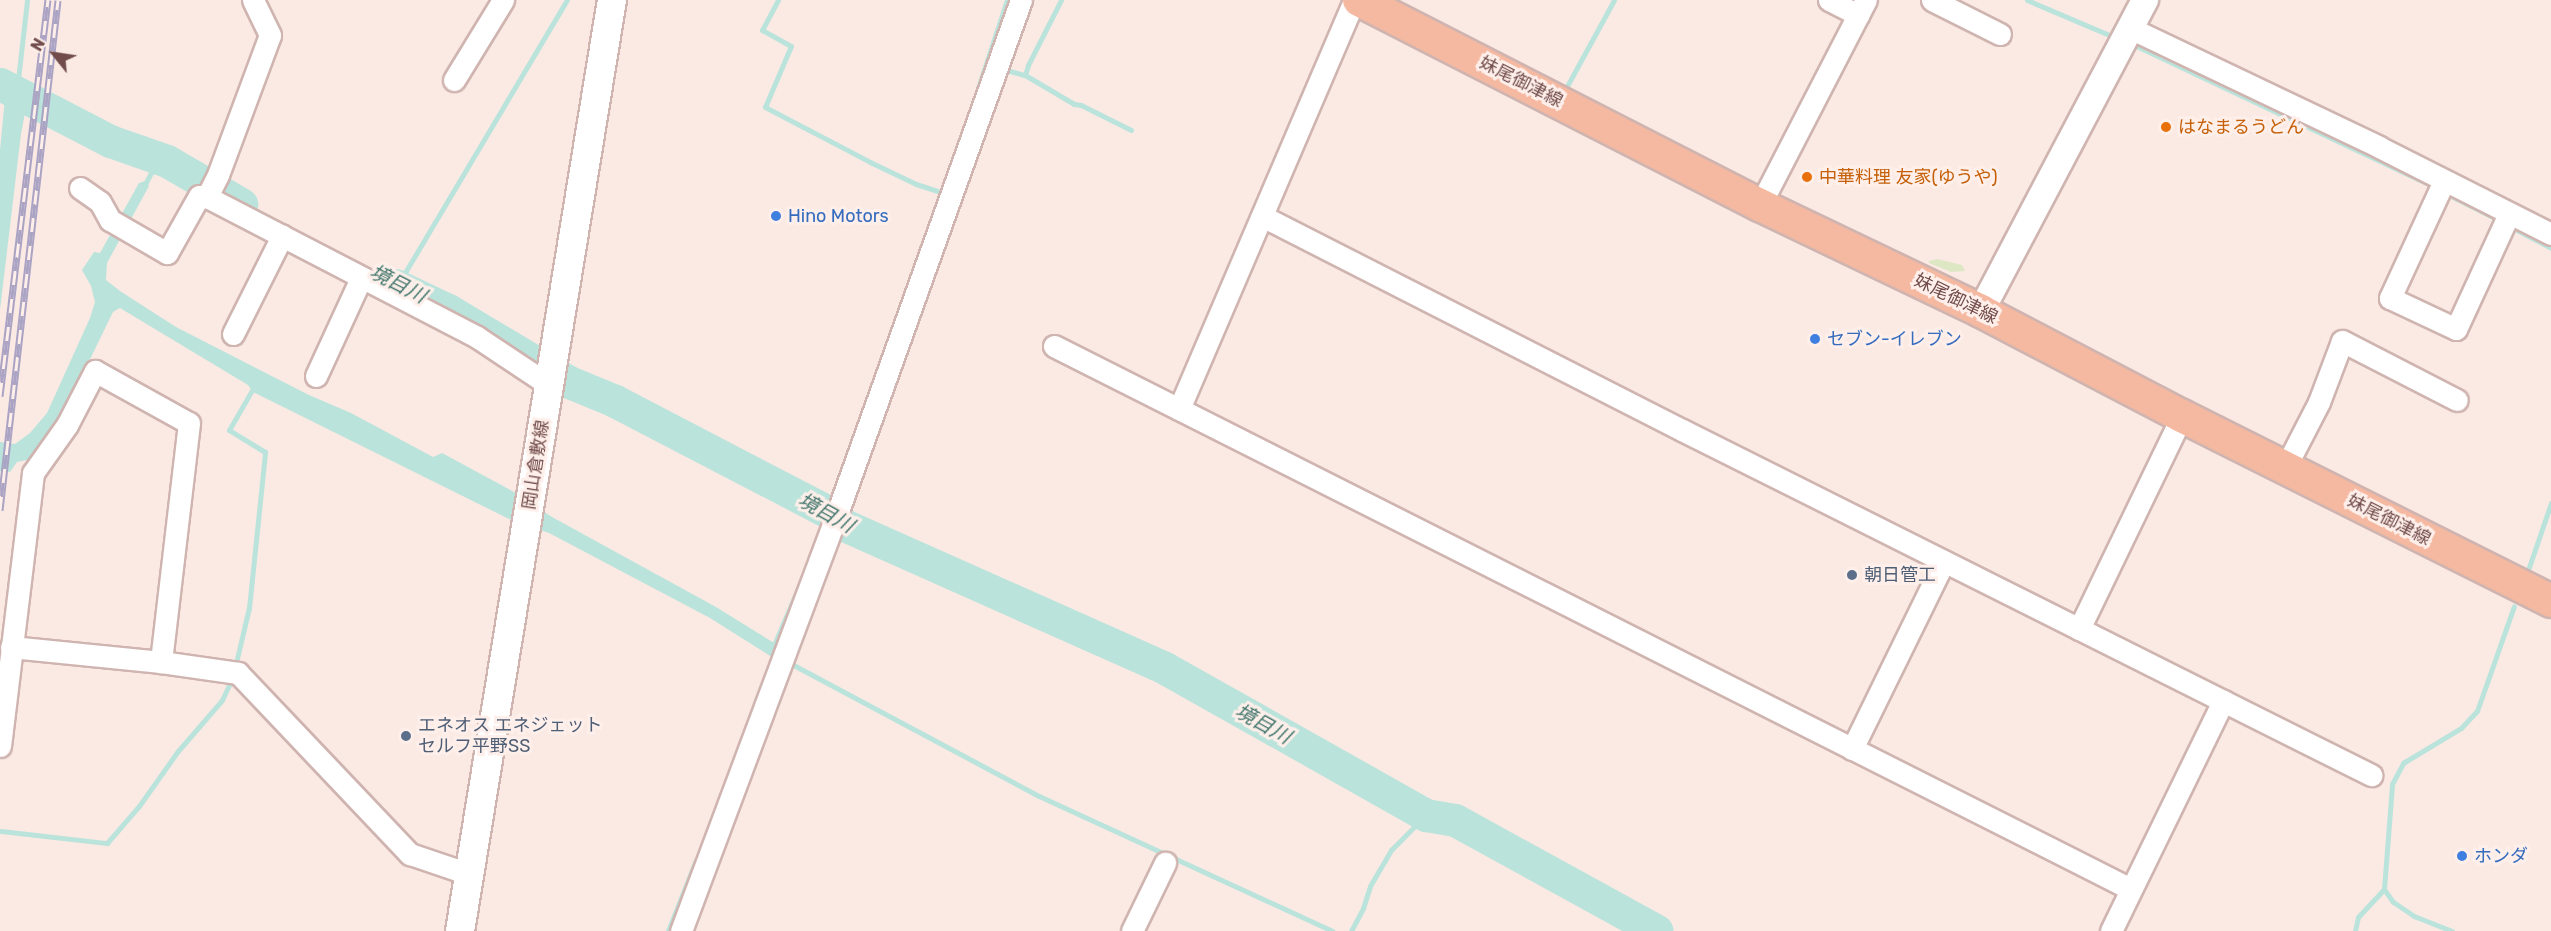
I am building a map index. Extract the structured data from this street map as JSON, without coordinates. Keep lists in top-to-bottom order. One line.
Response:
{"streets":{"main road":["妹尾御津線","岡山倉敷線"]},"water":["境目川"],"places":["はなまるうどん","中華料理 友家(ゆうや)","Hino Motors","セブン-イレブン","朝日管工","エネオス エネジェット セルフ平野SS","ホンダ"],"north":"top left"}
